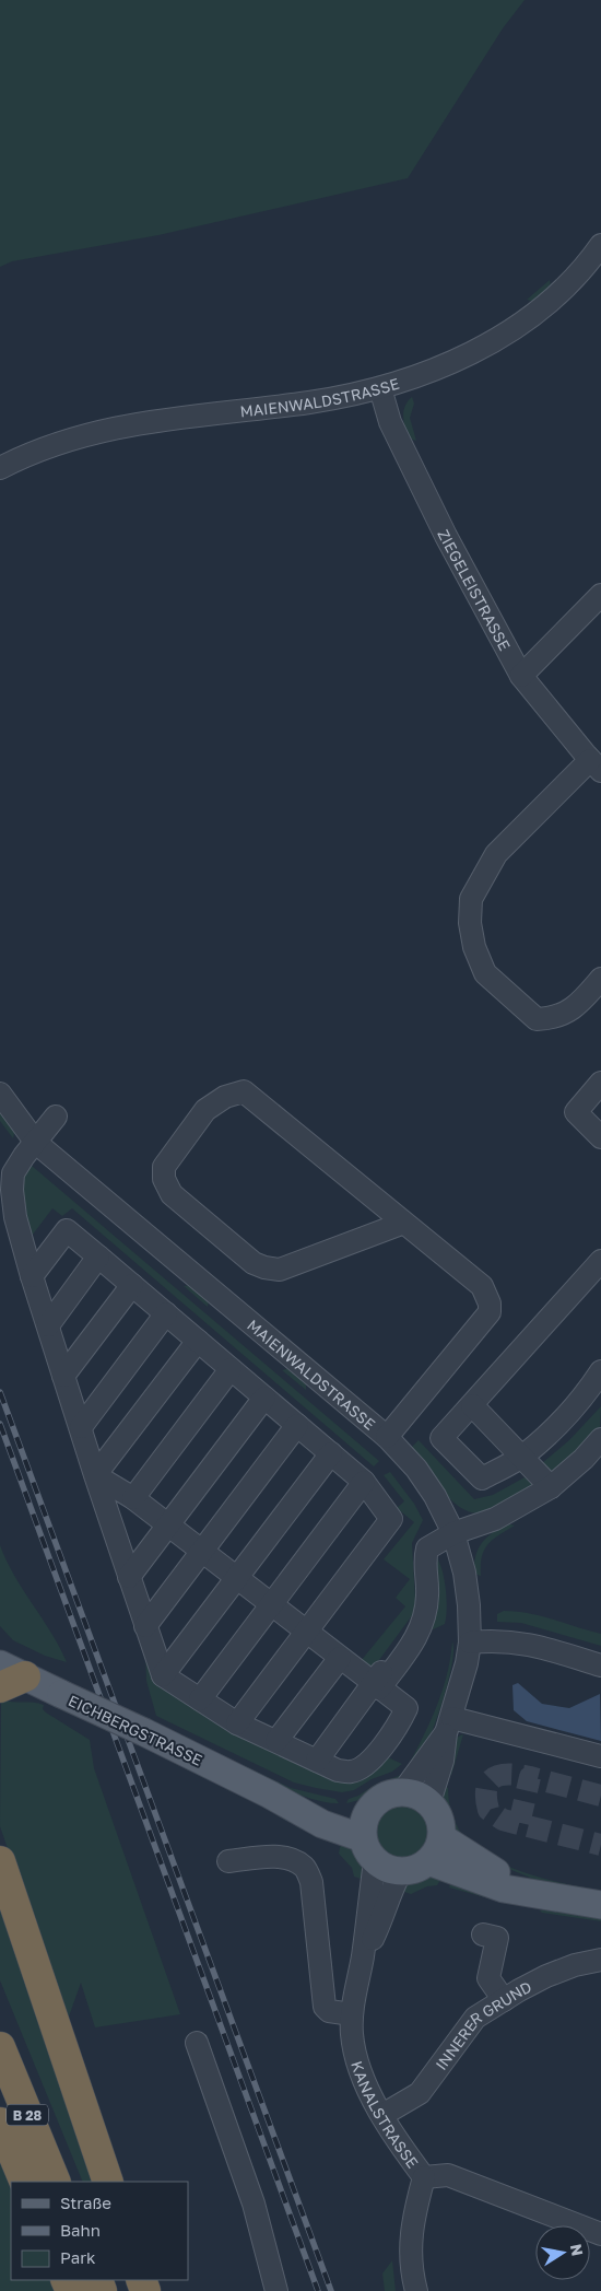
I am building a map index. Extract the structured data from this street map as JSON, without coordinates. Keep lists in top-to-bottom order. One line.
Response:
{"streets":{"highway":["B 28"],"main road":["EICHBERGSTRASSE"],"street":["MAIENWALDSTRASSE","ZIEGELEISTRASSE","INNERER GRUND","KANALSTRASSE"]},"crossings":[["MAIENWALDSTRASSE","ZIEGELEISTRASSE"],["MAIENWALDSTRASSE","EICHBERGSTRASSE"],["MAIENWALDSTRASSE","KANALSTRASSE"],["EICHBERGSTRASSE","KANALSTRASSE"],["INNERER GRUND","KANALSTRASSE"]],"legend":["Straße","Bahn","Park"],"north":"right"}
